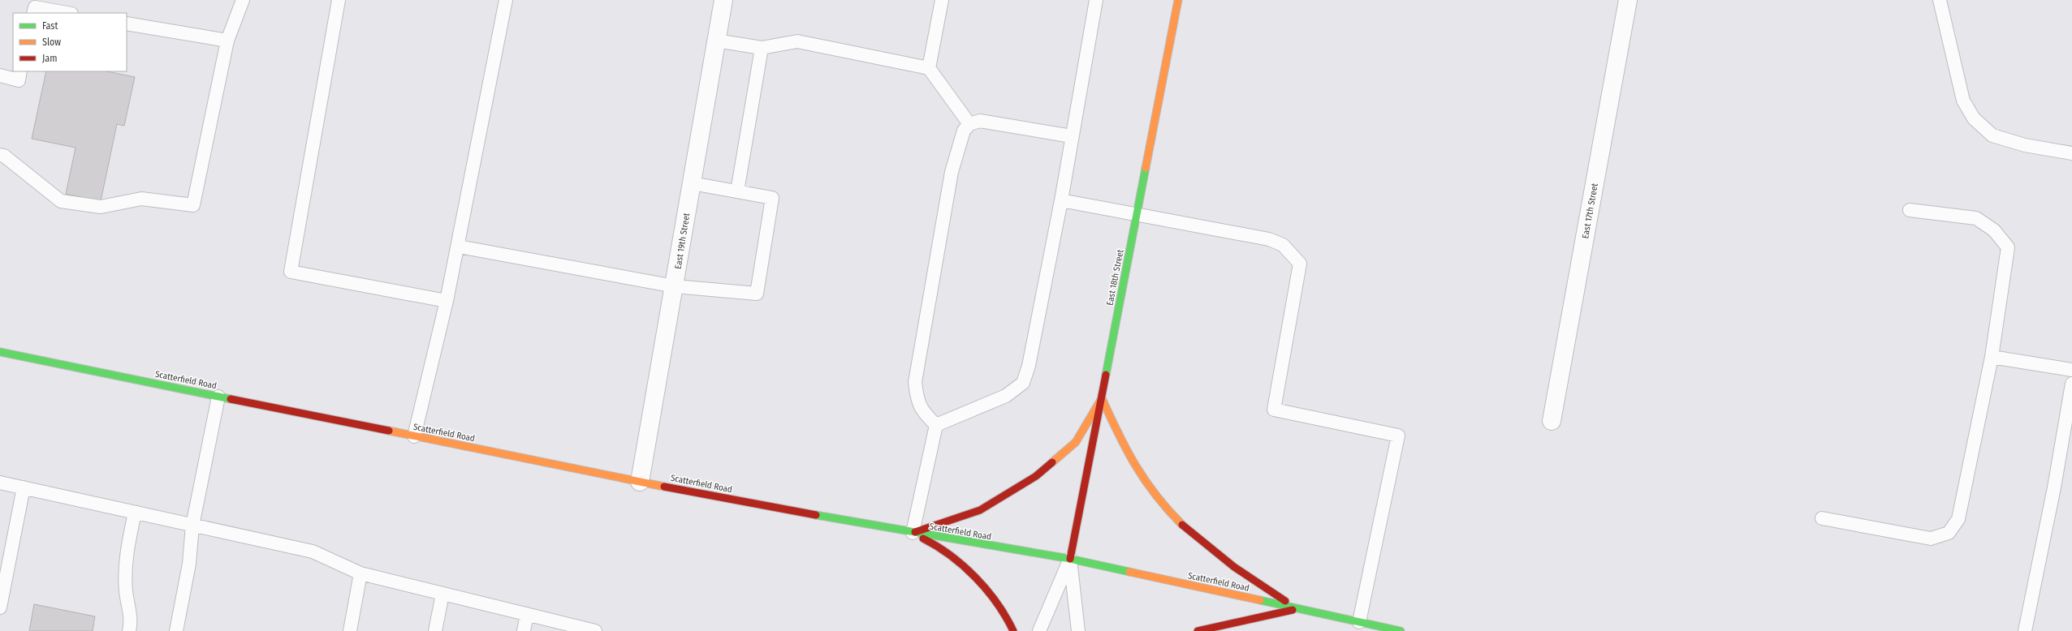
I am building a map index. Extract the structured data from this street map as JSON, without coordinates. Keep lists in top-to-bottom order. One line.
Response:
{"streets":{"main road":["East 18th Street","Scatterfield Road"],"street":["East 17th Street","East 19th Street"]},"crossings":[["East 19th Street","Scatterfield Road"],["East 18th Street","Scatterfield Road"]],"legend":["Fast","Slow","Jam"]}
